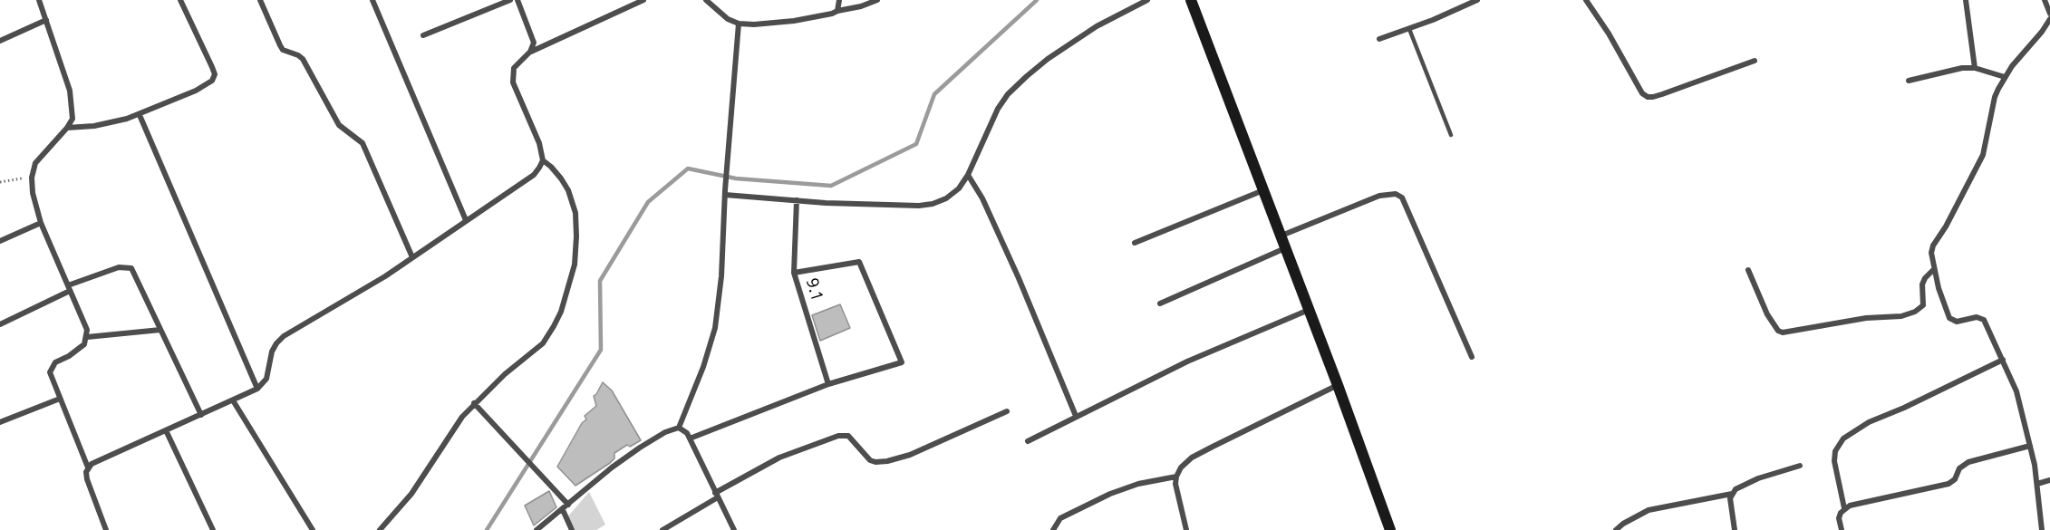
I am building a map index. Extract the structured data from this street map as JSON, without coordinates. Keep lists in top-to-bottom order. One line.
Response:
{"streets":{"street":["9.1"]}}
